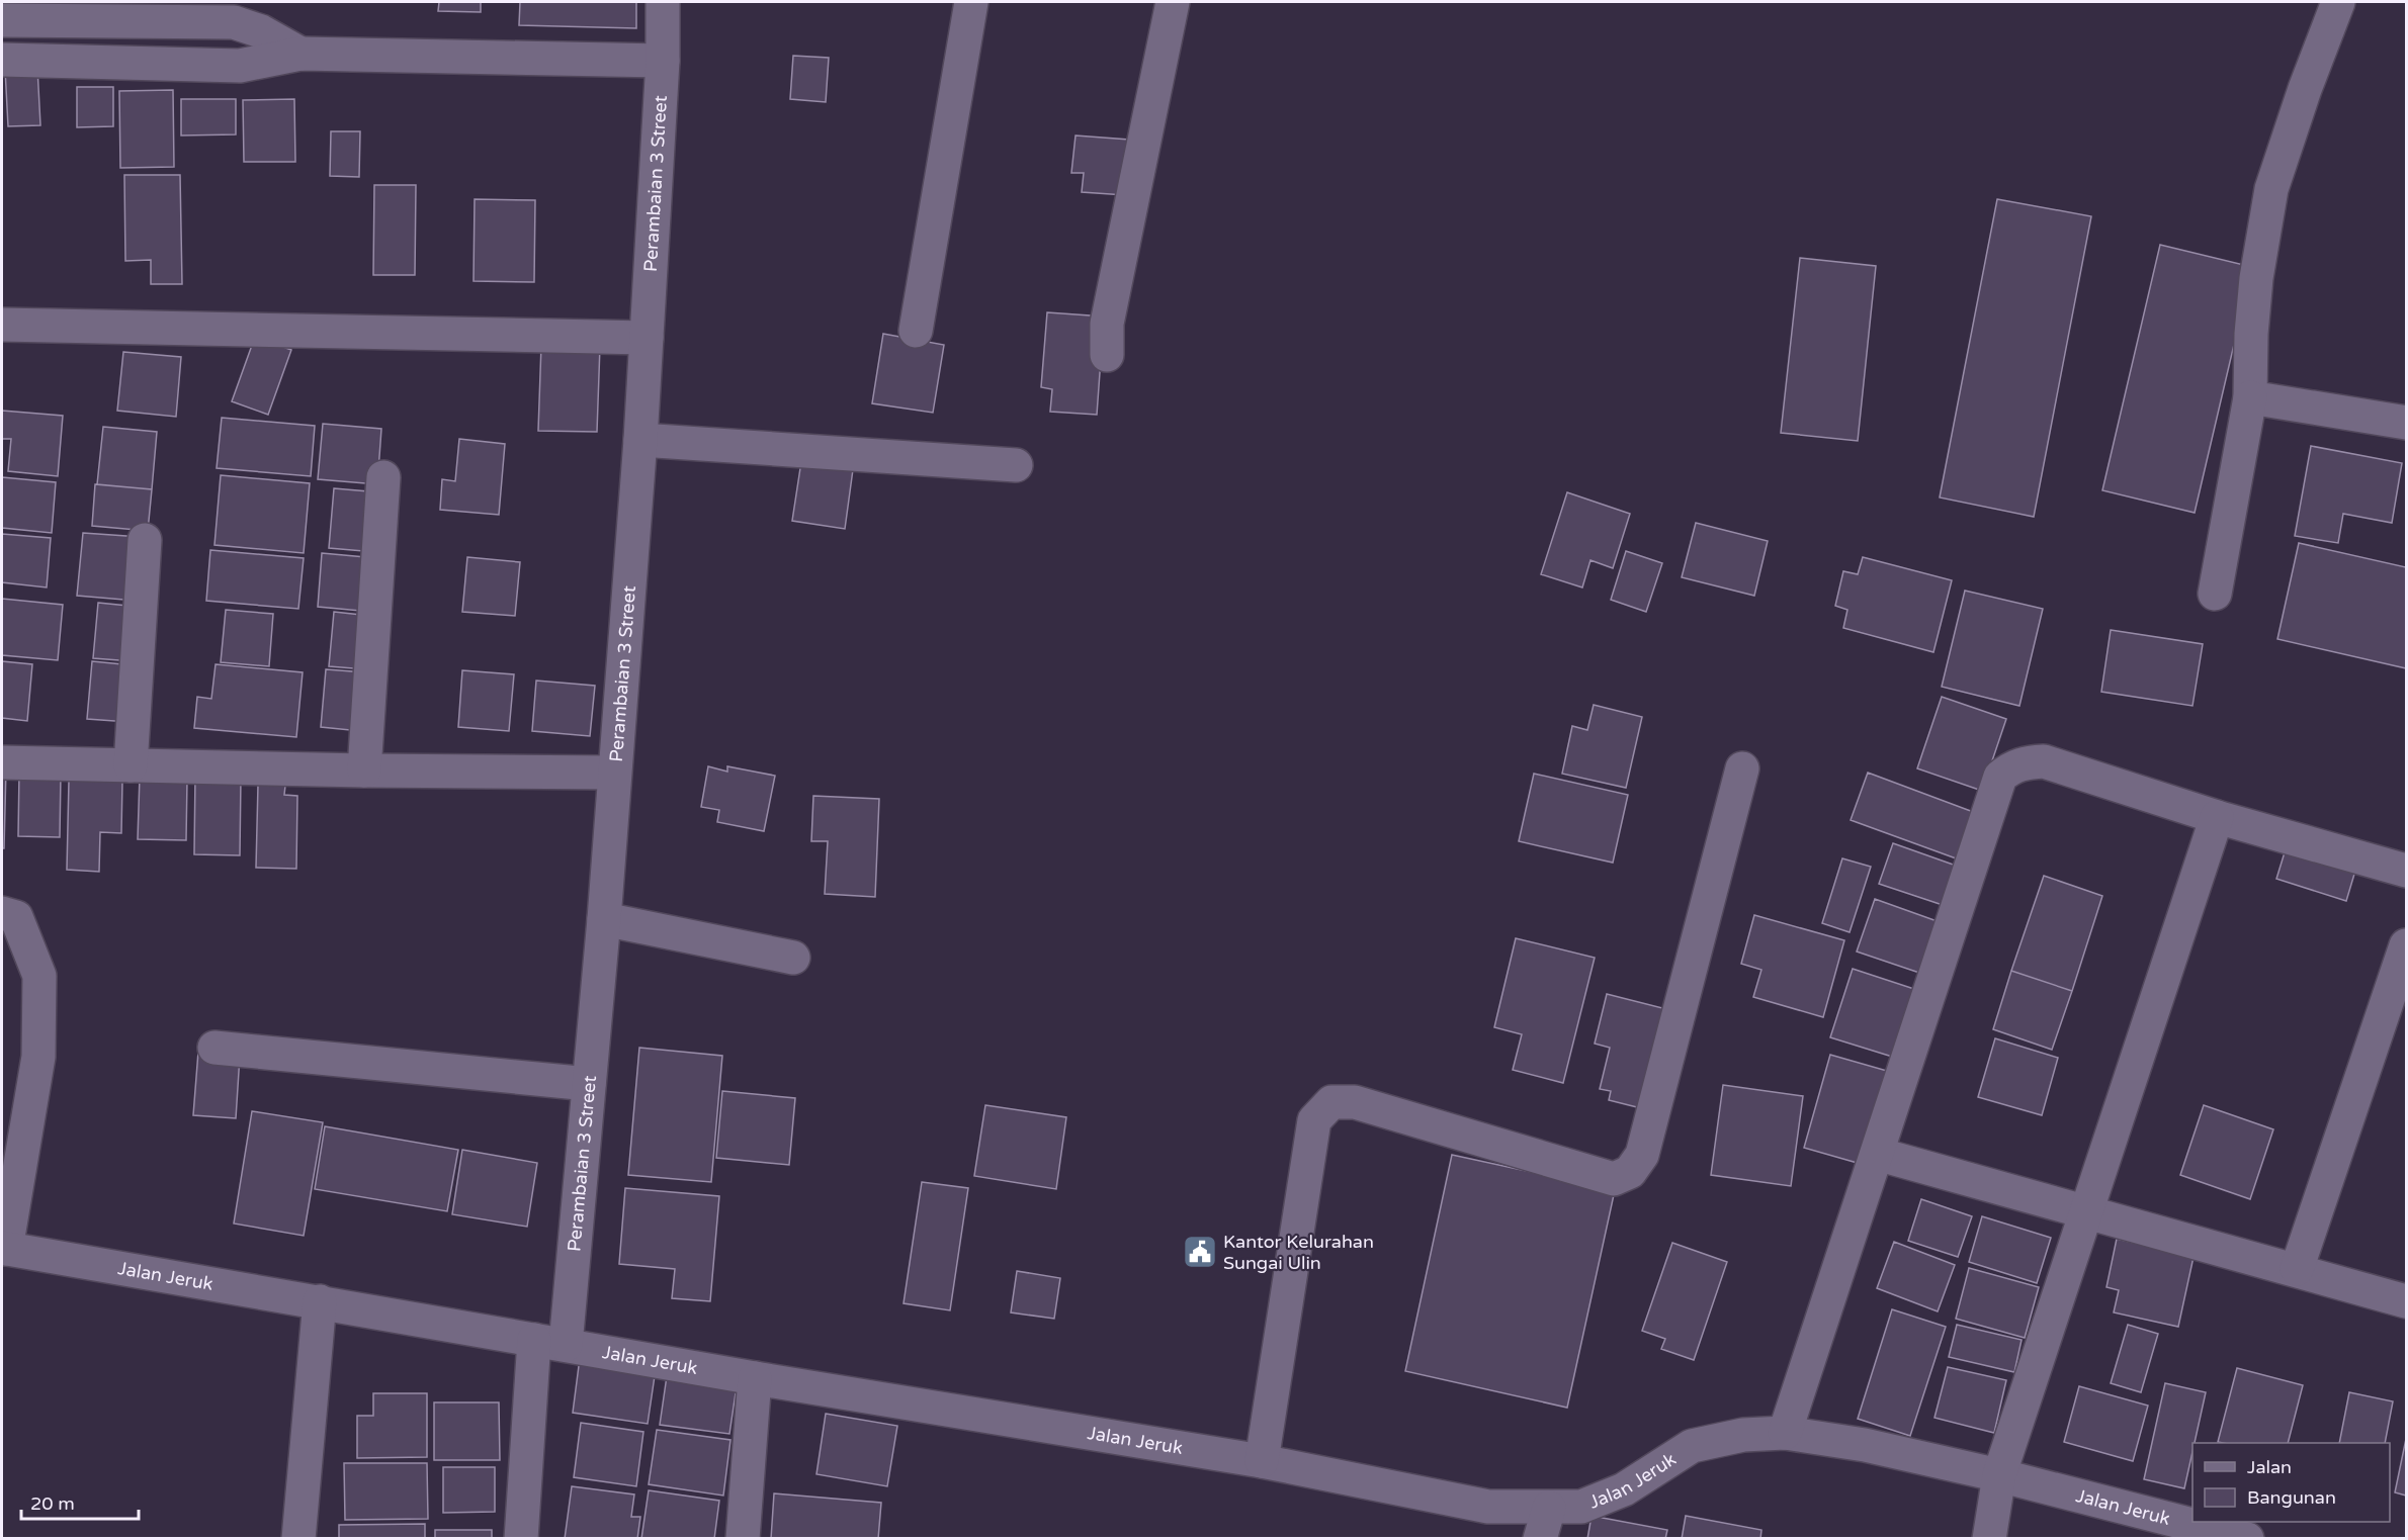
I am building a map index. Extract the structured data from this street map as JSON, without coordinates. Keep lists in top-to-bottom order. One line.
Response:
{"streets":{"street":["Perambaian 3 Street","Jalan Jeruk"]},"crossings":[["Perambaian 3 Street","Jalan Jeruk"]],"places":{"public building":["Kantor Kelurahan Sungai Ulin"]},"legend":["Jalan","Bangunan"],"scale_bar":"20 m"}
